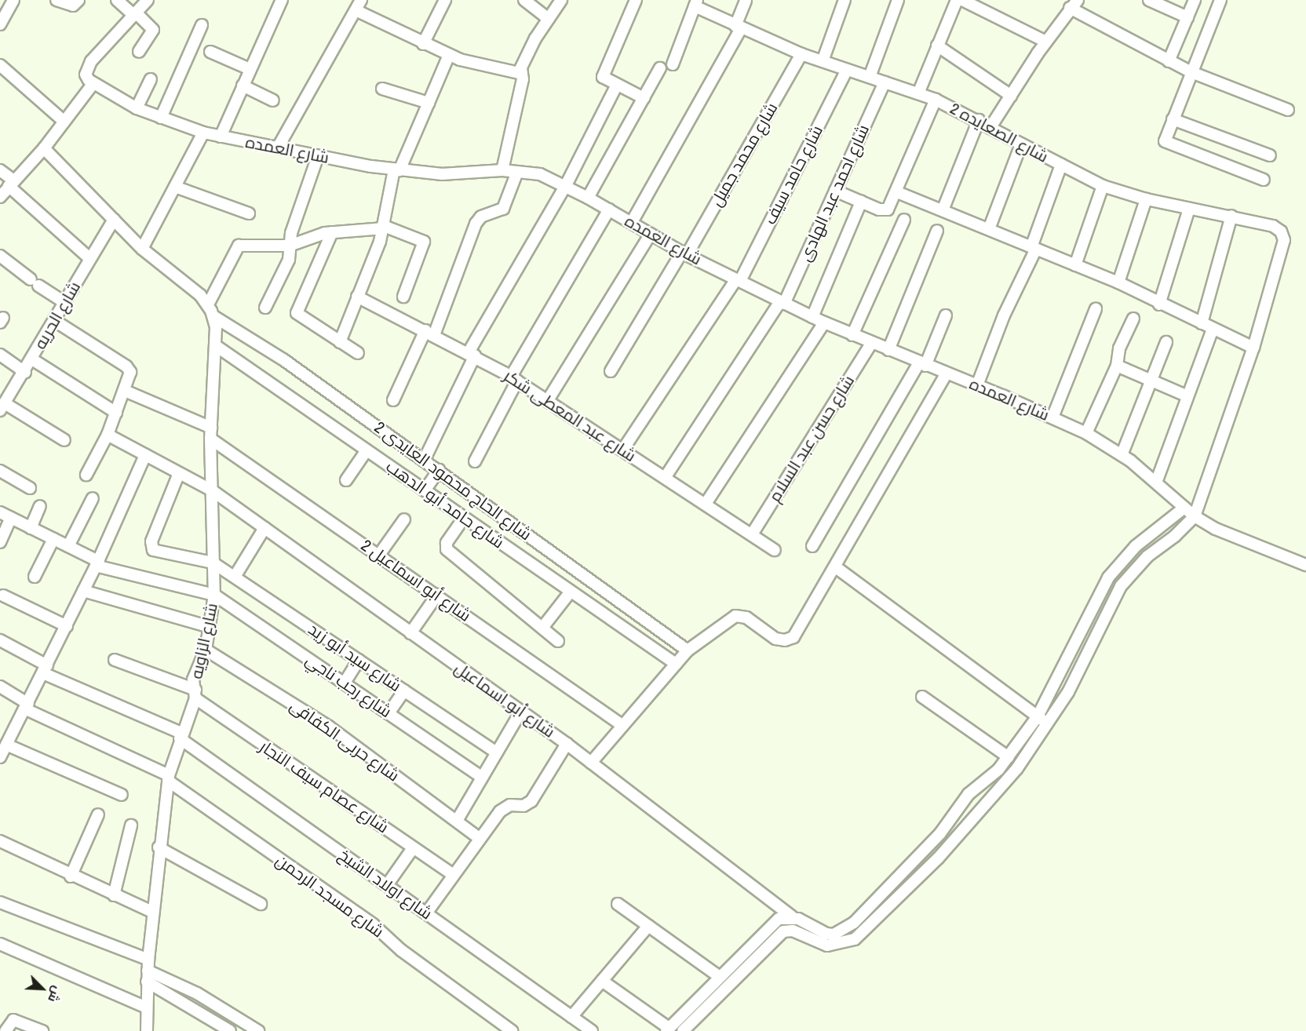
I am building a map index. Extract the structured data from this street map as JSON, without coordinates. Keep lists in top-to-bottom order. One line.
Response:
{"streets":{"street":["شارع الصعايده 2","شارع العمده","شارع محمد جميل","شارع حامد سيف","شارع احمد عبد الهادى","شارع الحريه","شارع عبد المعطى شكر","شارع حسن عبد السلام","شارع الحاج محمود العايدى 2","شارع حامد أبو الدهب","شارع أبو اسماعيل 2","شارع الزاويه","شارع سيد أبو زيد","شارع رجب ناجي","شارع أبو اسماعيل","شارع حربى الكفافى","شارع عصام سيف النجار","شارع اولاد الشيخ","شارع مسجد الرحمن"]},"crossings":[["شارع الصعايده 2","شارع العمده"],["شارع الصعايده 2","شارع محمد جميل"],["شارع الصعايده 2","شارع حامد سيف"],["شارع الصعايده 2","شارع احمد عبد الهادى"],["شارع العمده","شارع محمد جميل"],["شارع العمده","شارع حامد سيف"],["شارع العمده","شارع احمد عبد الهادى"],["شارع العمده","شارع حسن عبد السلام"],["شارع حامد سيف","شارع عبد المعطى شكر"],["شارع احمد عبد الهادى","شارع عبد المعطى شكر"],["شارع الحريه","شارع الزاويه"],["شارع عبد المعطى شكر","شارع حسن عبد السلام"],["شارع الحاج محمود العايدى 2","شارع الزاويه"],["شارع حامد أبو الدهب","شارع الزاويه"],["شارع أبو اسماعيل 2","شارع الزاويه"],["شارع الزاويه","شارع سيد أبو زيد"],["شارع الزاويه","شارع رجب ناجي"],["شارع الزاويه","شارع أبو اسماعيل"],["شارع الزاويه","شارع حربى الكفافى"],["شارع الزاويه","شارع عصام سيف النجار"],["شارع الزاويه","شارع اولاد الشيخ"],["شارع الزاويه","شارع مسجد الرحمن"]],"north":"bottom right"}
